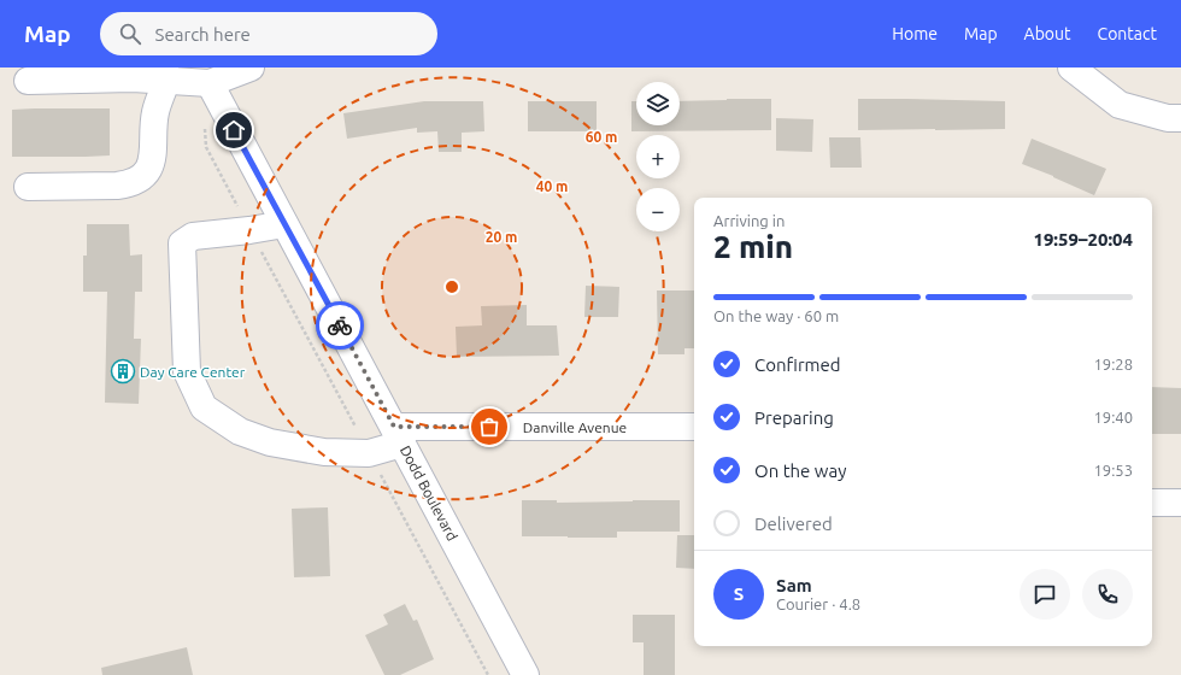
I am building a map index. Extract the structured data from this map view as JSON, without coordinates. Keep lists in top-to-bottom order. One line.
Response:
{"streets":{"street":["Danville Avenue","Dodd Boulevard"]},"crossings":[["Danville Avenue","Dodd Boulevard"]],"places":{"building":["Day Care Center"]},"page":{"header":"Map","search":"Search here","nav":["Home","Map","About","Contact"],"map_buttons":["+","−"],"heading":["2 min","Arriving in","19:59–20:04"],"panel":["Sam","Courier · 4.8"],"bar":"On the way · 60 m","list":[["Confirmed","19:28"],["Preparing","19:40"],["On the way","19:53"],"Delivered"],"round":"S"},"rings":["60 m","40 m","20 m"]}
